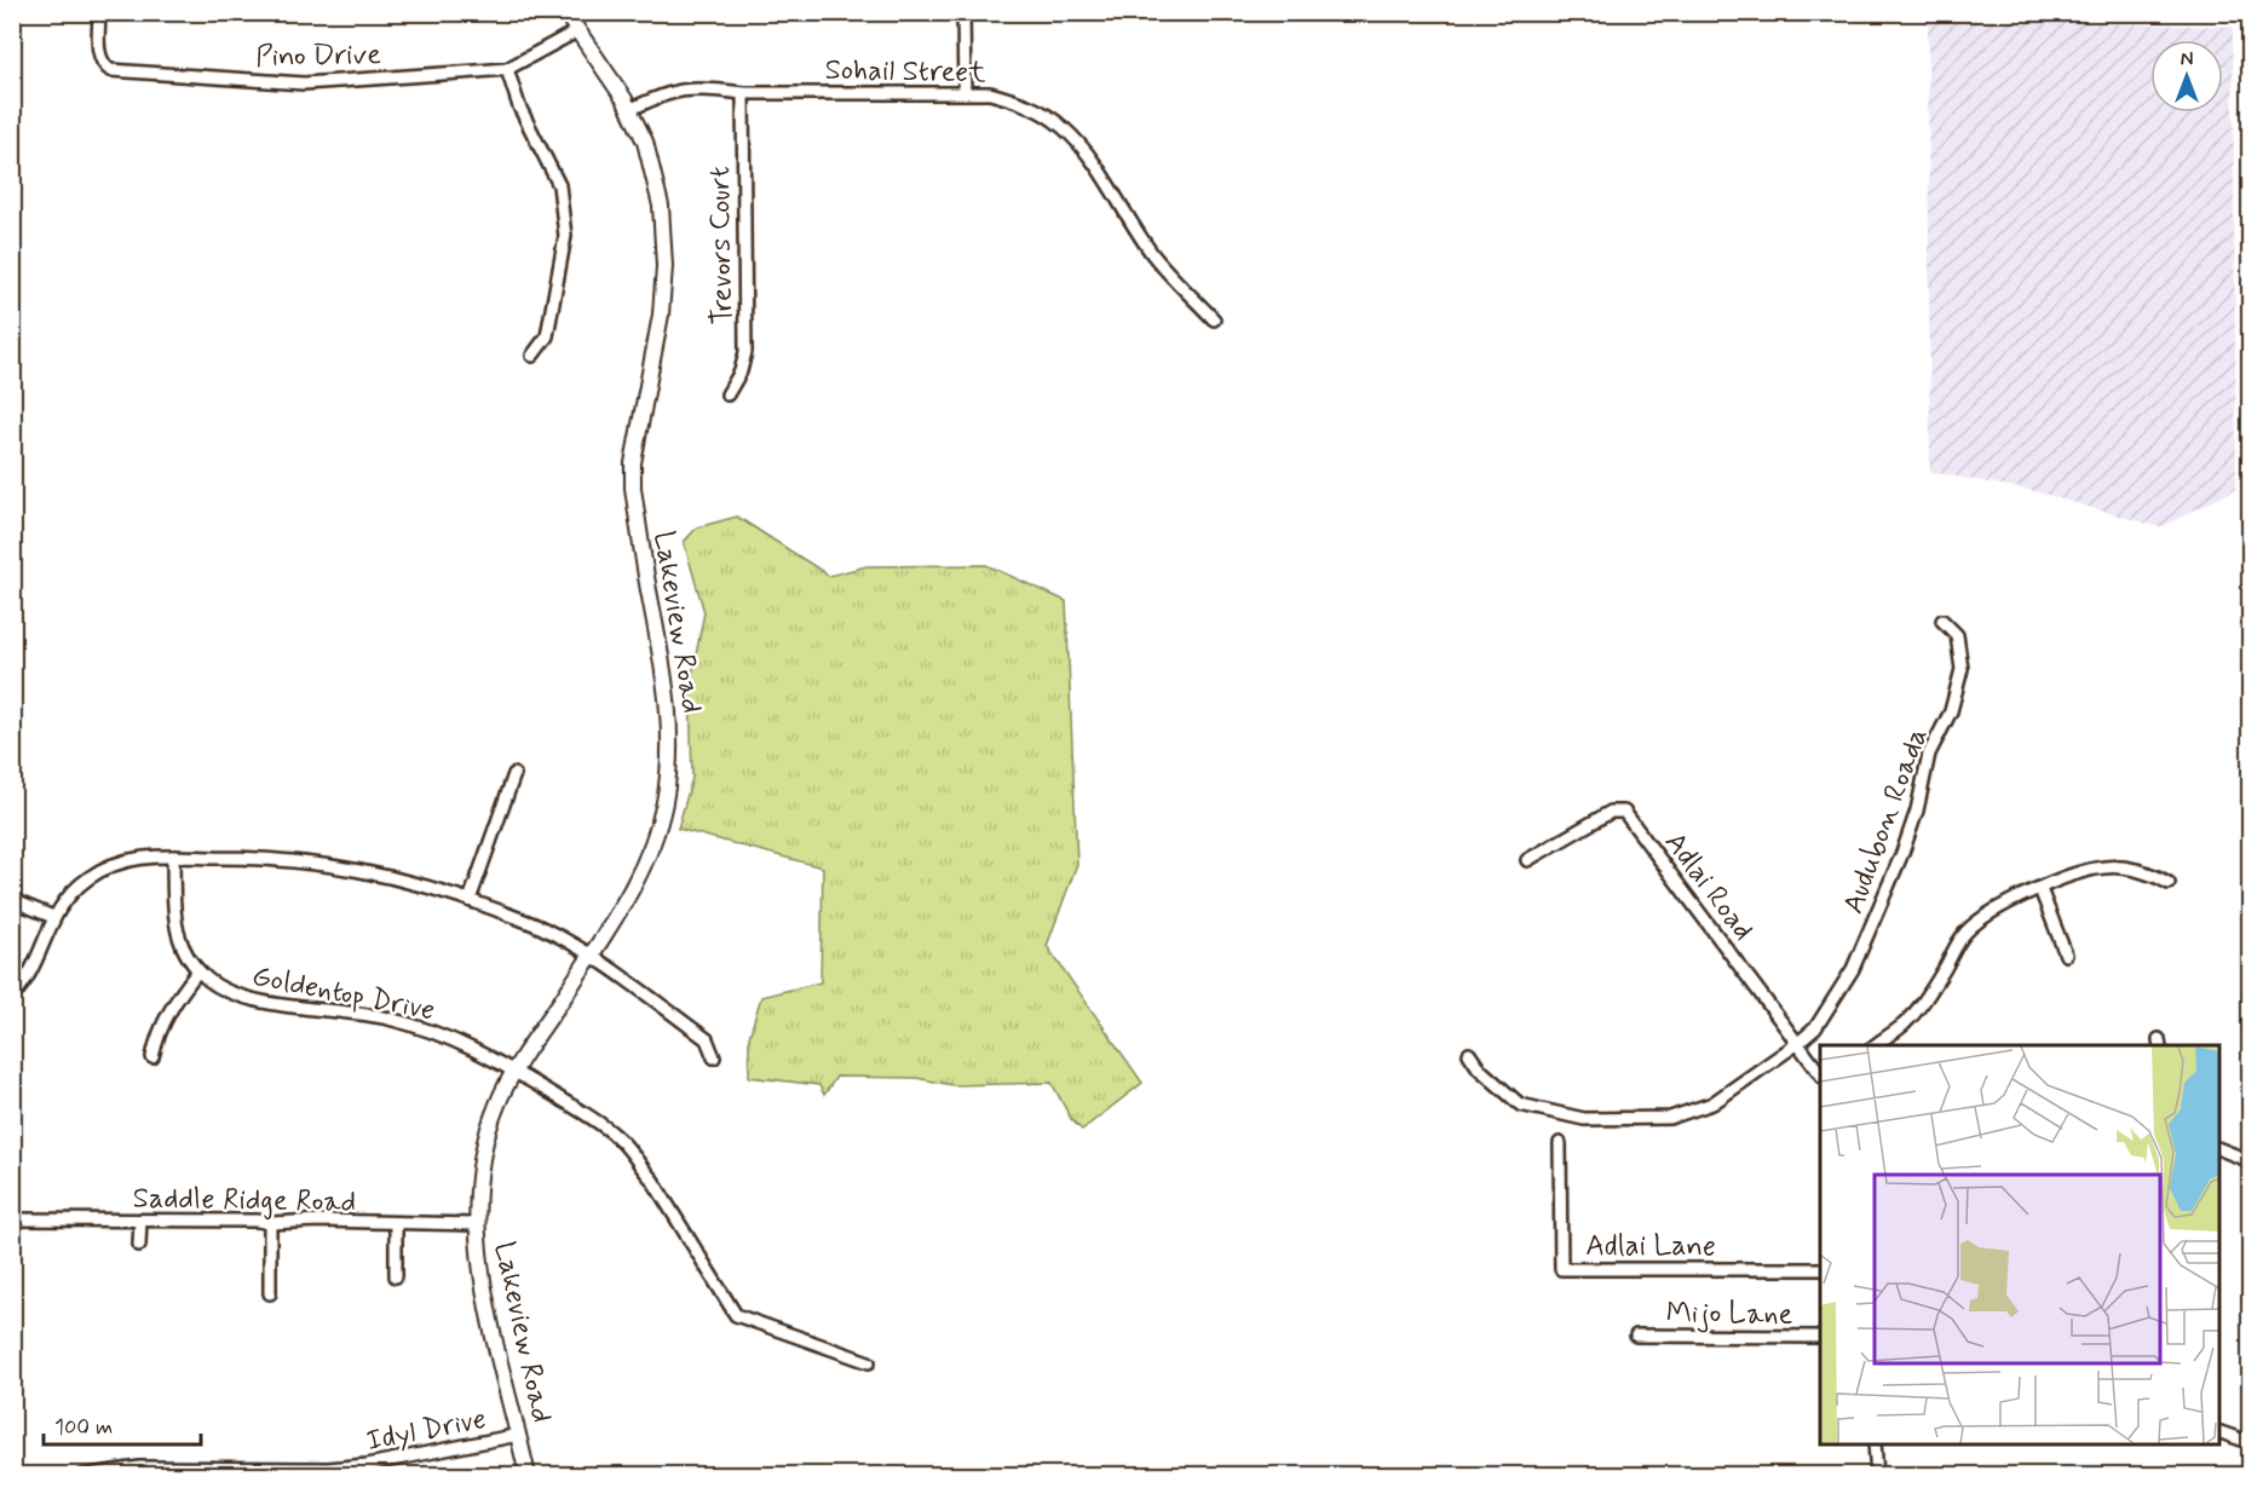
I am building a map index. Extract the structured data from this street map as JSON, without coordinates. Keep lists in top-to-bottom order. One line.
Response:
{"streets":{"street":["Pino Drive","Sohail Street","Trevors Court","Lakeview Road","Audubon Roada","Adlai Road","Goldentop Drive","Saddle Ridge Road","Adlai Lane","Mijo Lane","Idyl Drive"]},"crossings":[["Pino Drive","Lakeview Road"],["Sohail Street","Trevors Court"],["Sohail Street","Lakeview Road"],["Lakeview Road","Goldentop Drive"],["Lakeview Road","Saddle Ridge Road"],["Lakeview Road","Idyl Drive"],["Audubon Roada","Adlai Road"]],"scale_bar":"100 m","north":"top"}
